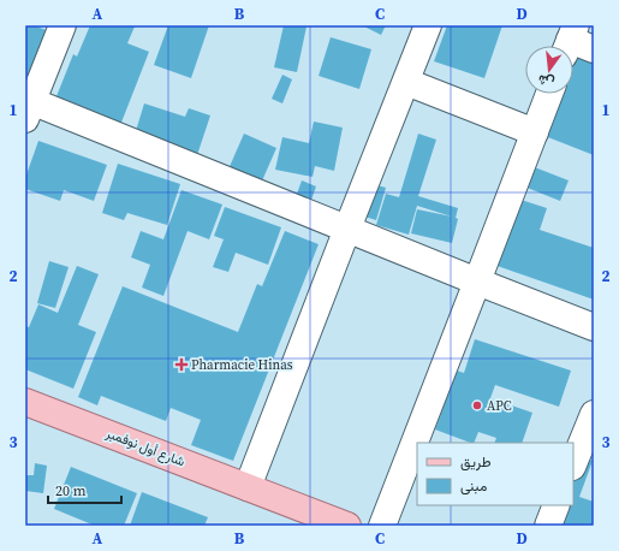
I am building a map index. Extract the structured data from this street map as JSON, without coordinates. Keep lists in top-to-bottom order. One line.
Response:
{"streets":{"main road":["شارع أول نوفمبر"]},"places":{"health":["Pharmacie Hinas"],"other":["APC"]},"legend":["طريق","مبنى"],"scale_bar":"20 m","north":"bottom","grid":{"columns":["A","B","C","D"],"rows":["1","2","3"]}}
